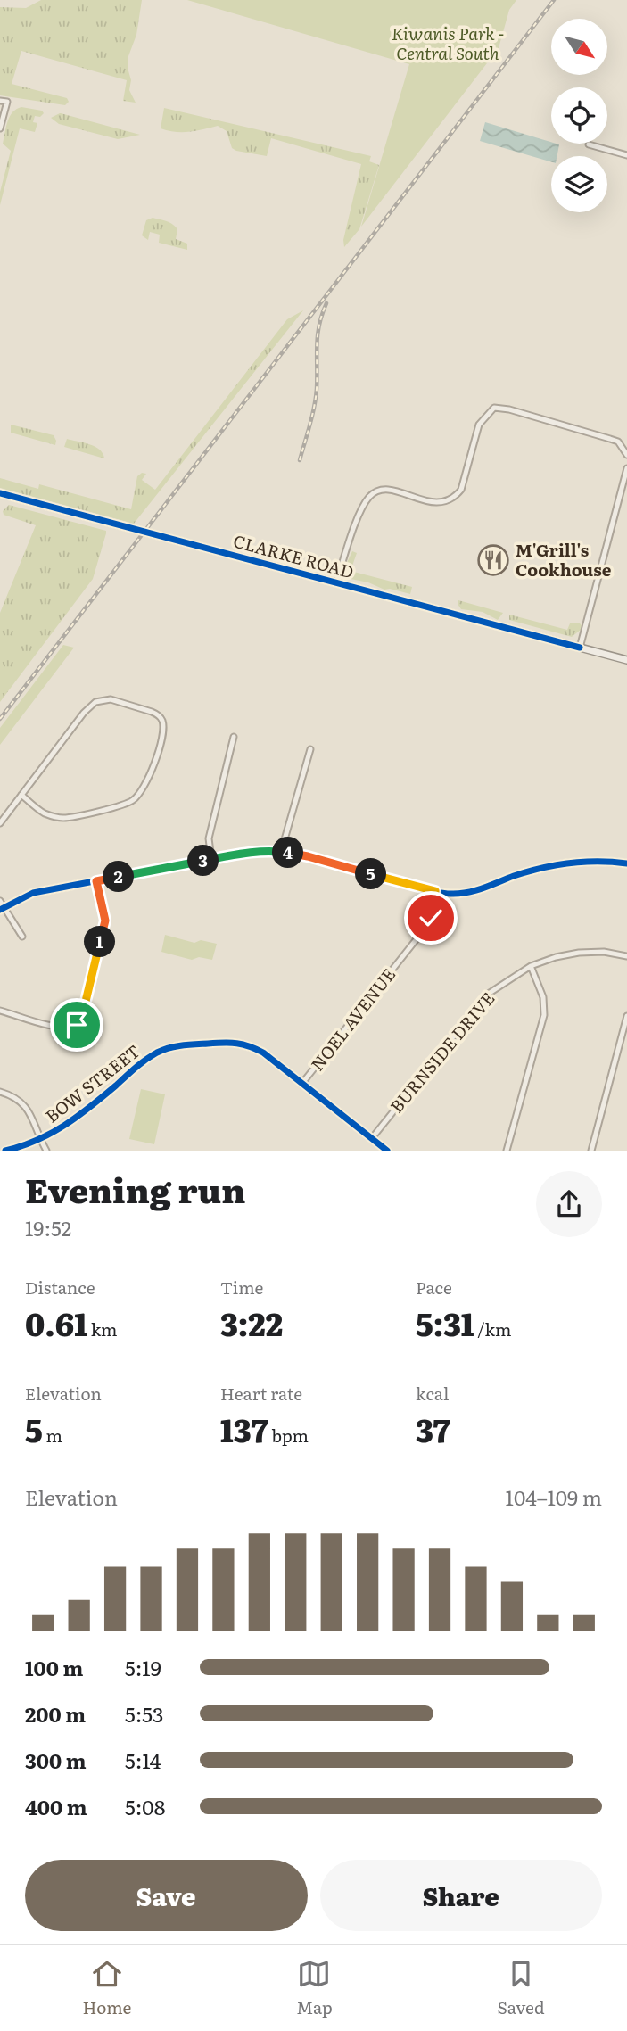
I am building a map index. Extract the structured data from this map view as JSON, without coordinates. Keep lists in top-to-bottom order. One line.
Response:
{"streets":{"street":["CLARKE ROAD","NOEL AVENUE","BURNSIDE DRIVE","BOW STREET"]},"crossings":[["NOEL AVENUE","BOW STREET"],["BURNSIDE DRIVE","BOW STREET"]],"parks":["Kiwanis Park - Central South"],"places":{"restaurant":["M'Grill's Cookhouse"]},"north":"bottom right","page":{"pins":["4","3","5","2","1"],"heading":["Evening run","19:52"],"stats":[["Distance","0.61 km"],["Time","3:22"],["Pace","5:31 /km"],["Elevation","5 m"],["Heart rate","137 bpm"],["kcal","37"]],"chart":["Elevation","104–109 m"],"list":[{"name":"100 m","note":"5:19"},{"name":"200 m","note":"5:53"},{"name":"300 m","note":"5:14"},{"name":"400 m","note":"5:08"}],"buttons":["Save","Share"],"tabs":["Home","Map","Saved"]}}
